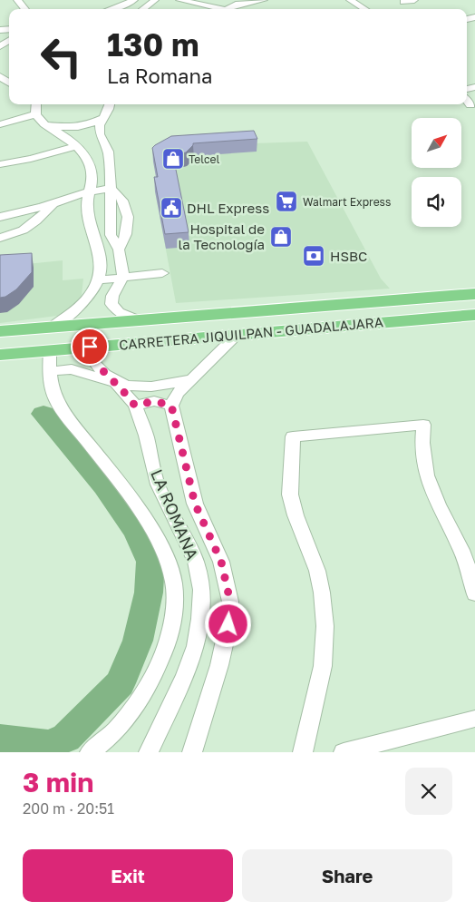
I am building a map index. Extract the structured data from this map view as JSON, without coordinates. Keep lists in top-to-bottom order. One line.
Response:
{"streets":{"highway":["CARRETERA JIQUILPAN - GUADALAJARA"],"street":["LA ROMANA"]},"crossings":[["CARRETERA JIQUILPAN - GUADALAJARA","LA ROMANA"]],"places":{"shop":["Telcel","Hospital de la Tecnología"],"supermarket":["Walmart Express"],"public building":["DHL Express"],"bank":["HSBC"]},"north":"top right","page":{"turn":["130 m","La Romana"],"heading":["3 min","200 m · 20:51"],"buttons":["Exit","Share"]}}
